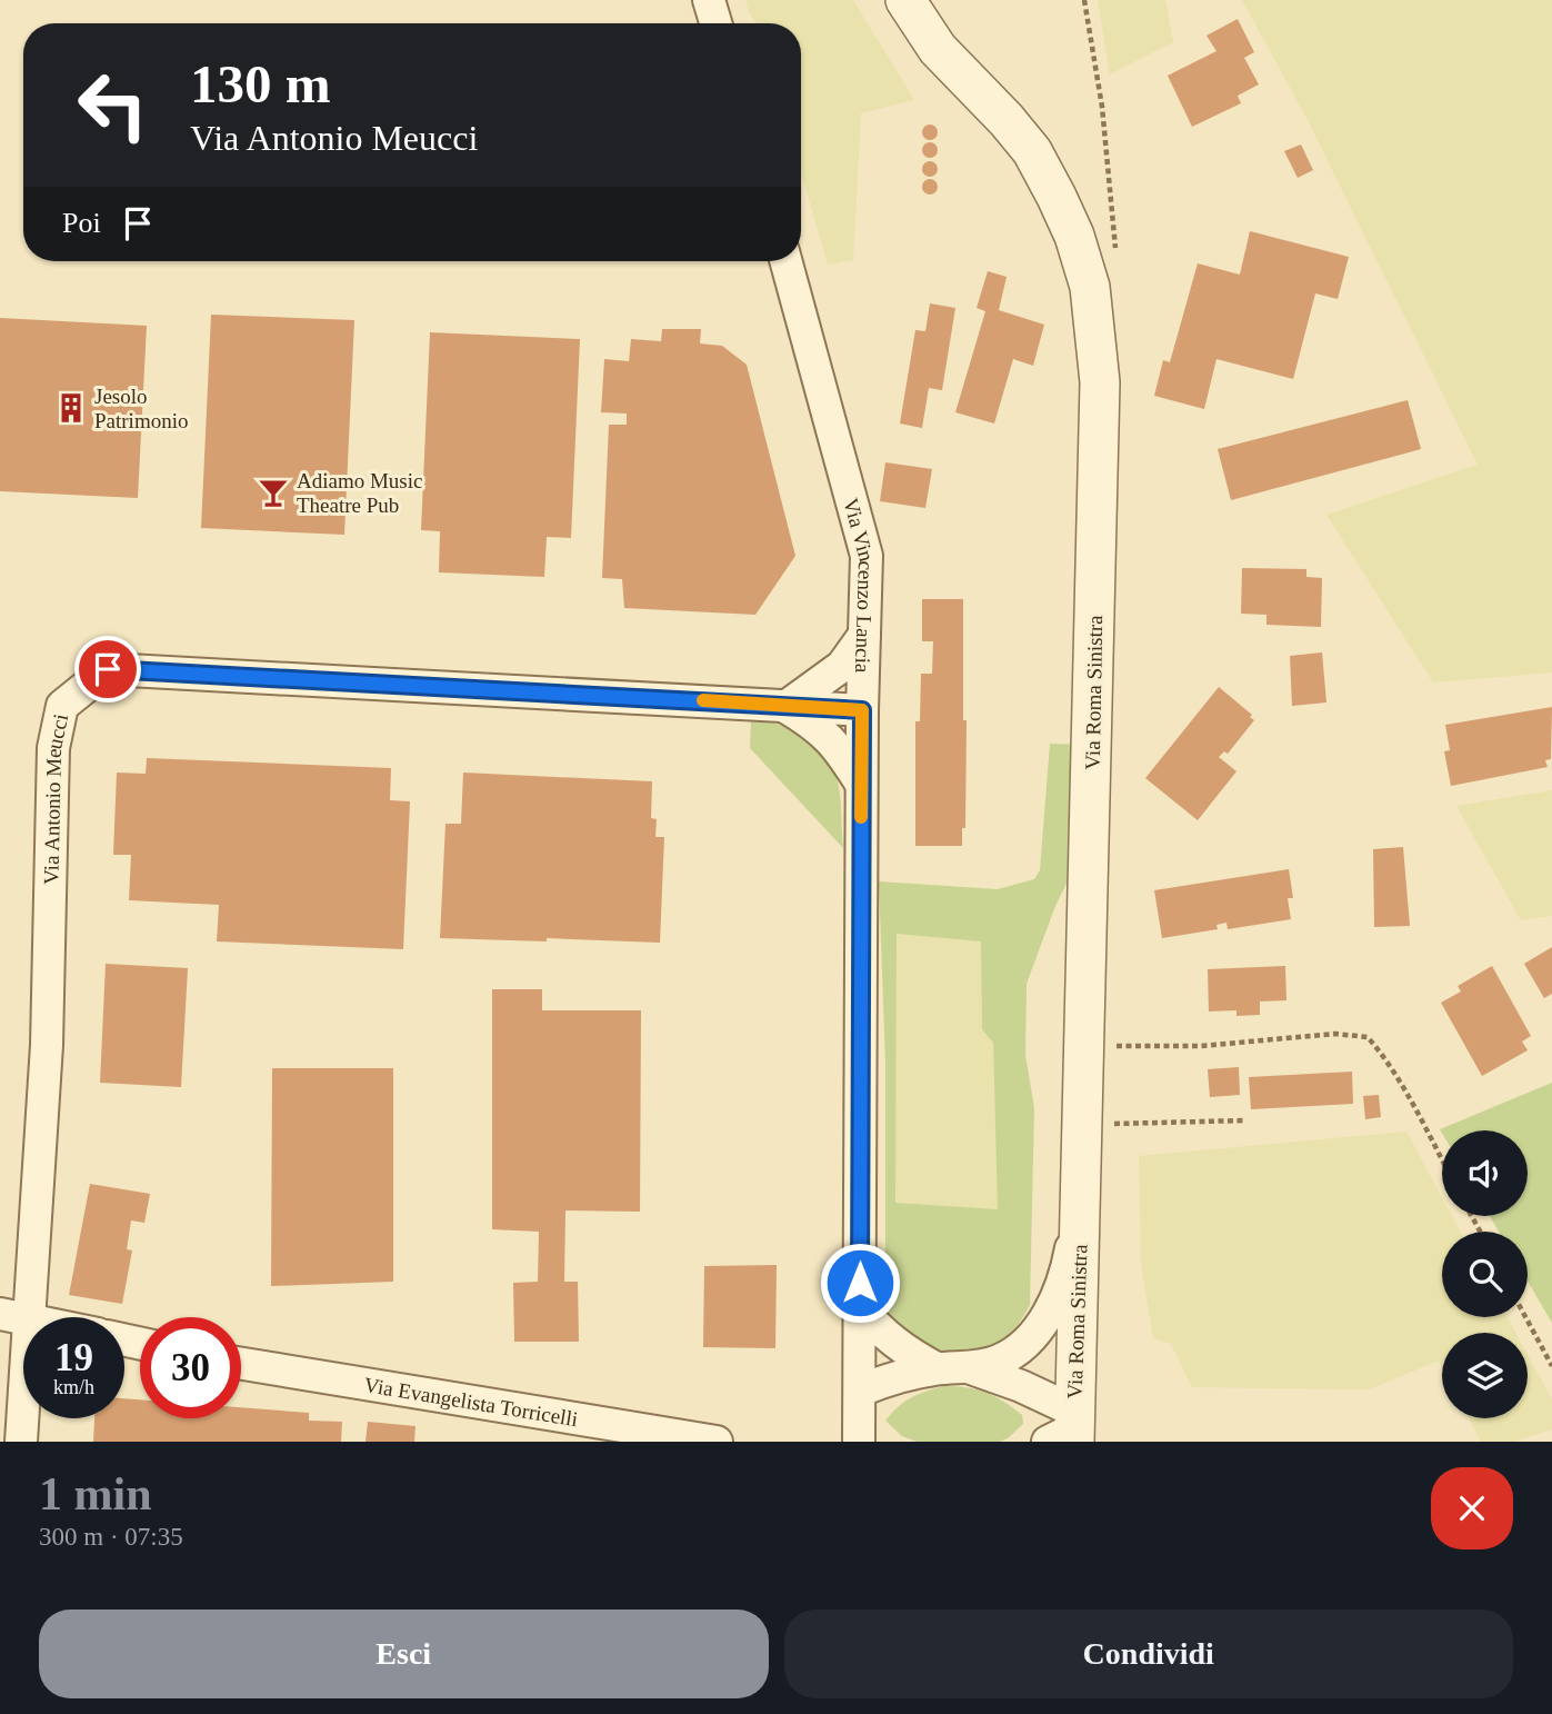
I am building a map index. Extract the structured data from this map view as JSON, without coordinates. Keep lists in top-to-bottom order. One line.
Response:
{"streets":{"street":["Via Vincenzo Lancia","Via Roma Sinistra","Via Antonio Meucci","Via Evangelista Torricelli"]},"crossings":[["Via Vincenzo Lancia","Via Antonio Meucci"]],"places":{"building":["Jesolo Patrimonio"],"bar":["Adiamo Music Theatre Pub"]},"page":{"turn":["130 m","Via Antonio Meucci"],"then":"Poi","speed":"19 km/h","limit":"30","heading":["1 min","300 m · 07:35"],"buttons":["Esci","Condividi"]}}
